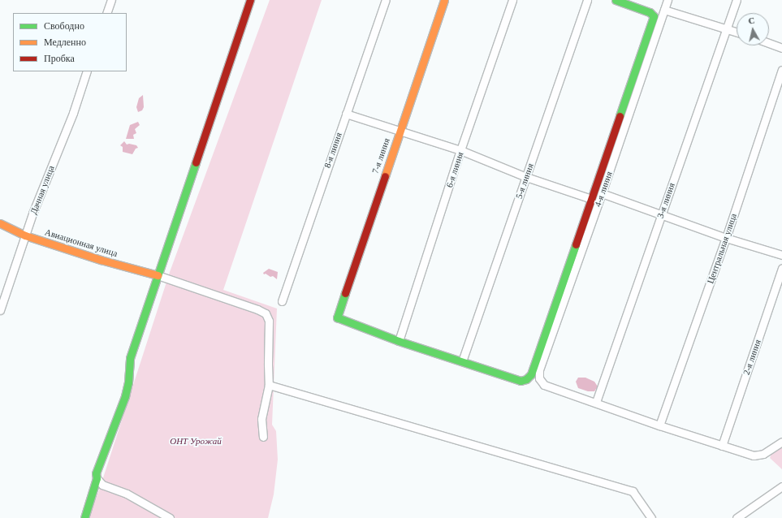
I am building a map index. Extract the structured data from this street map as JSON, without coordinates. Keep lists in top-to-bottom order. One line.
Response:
{"streets":{"street":["8-я линия","7-я линия","6-я линия","5-я линия","4-я линия","Дачная улица","3-я линия","Авиационная улица","Центральная улица","2-я линия"]},"crossings":[["7-я линия","6-я линия"],["4-я линия","3-я линия"],["Дачная улица","Авиационная улица"]],"parks":["ОНТ Урожай"],"legend":["Свободно","Медленно","Пробка"],"north":"top"}
